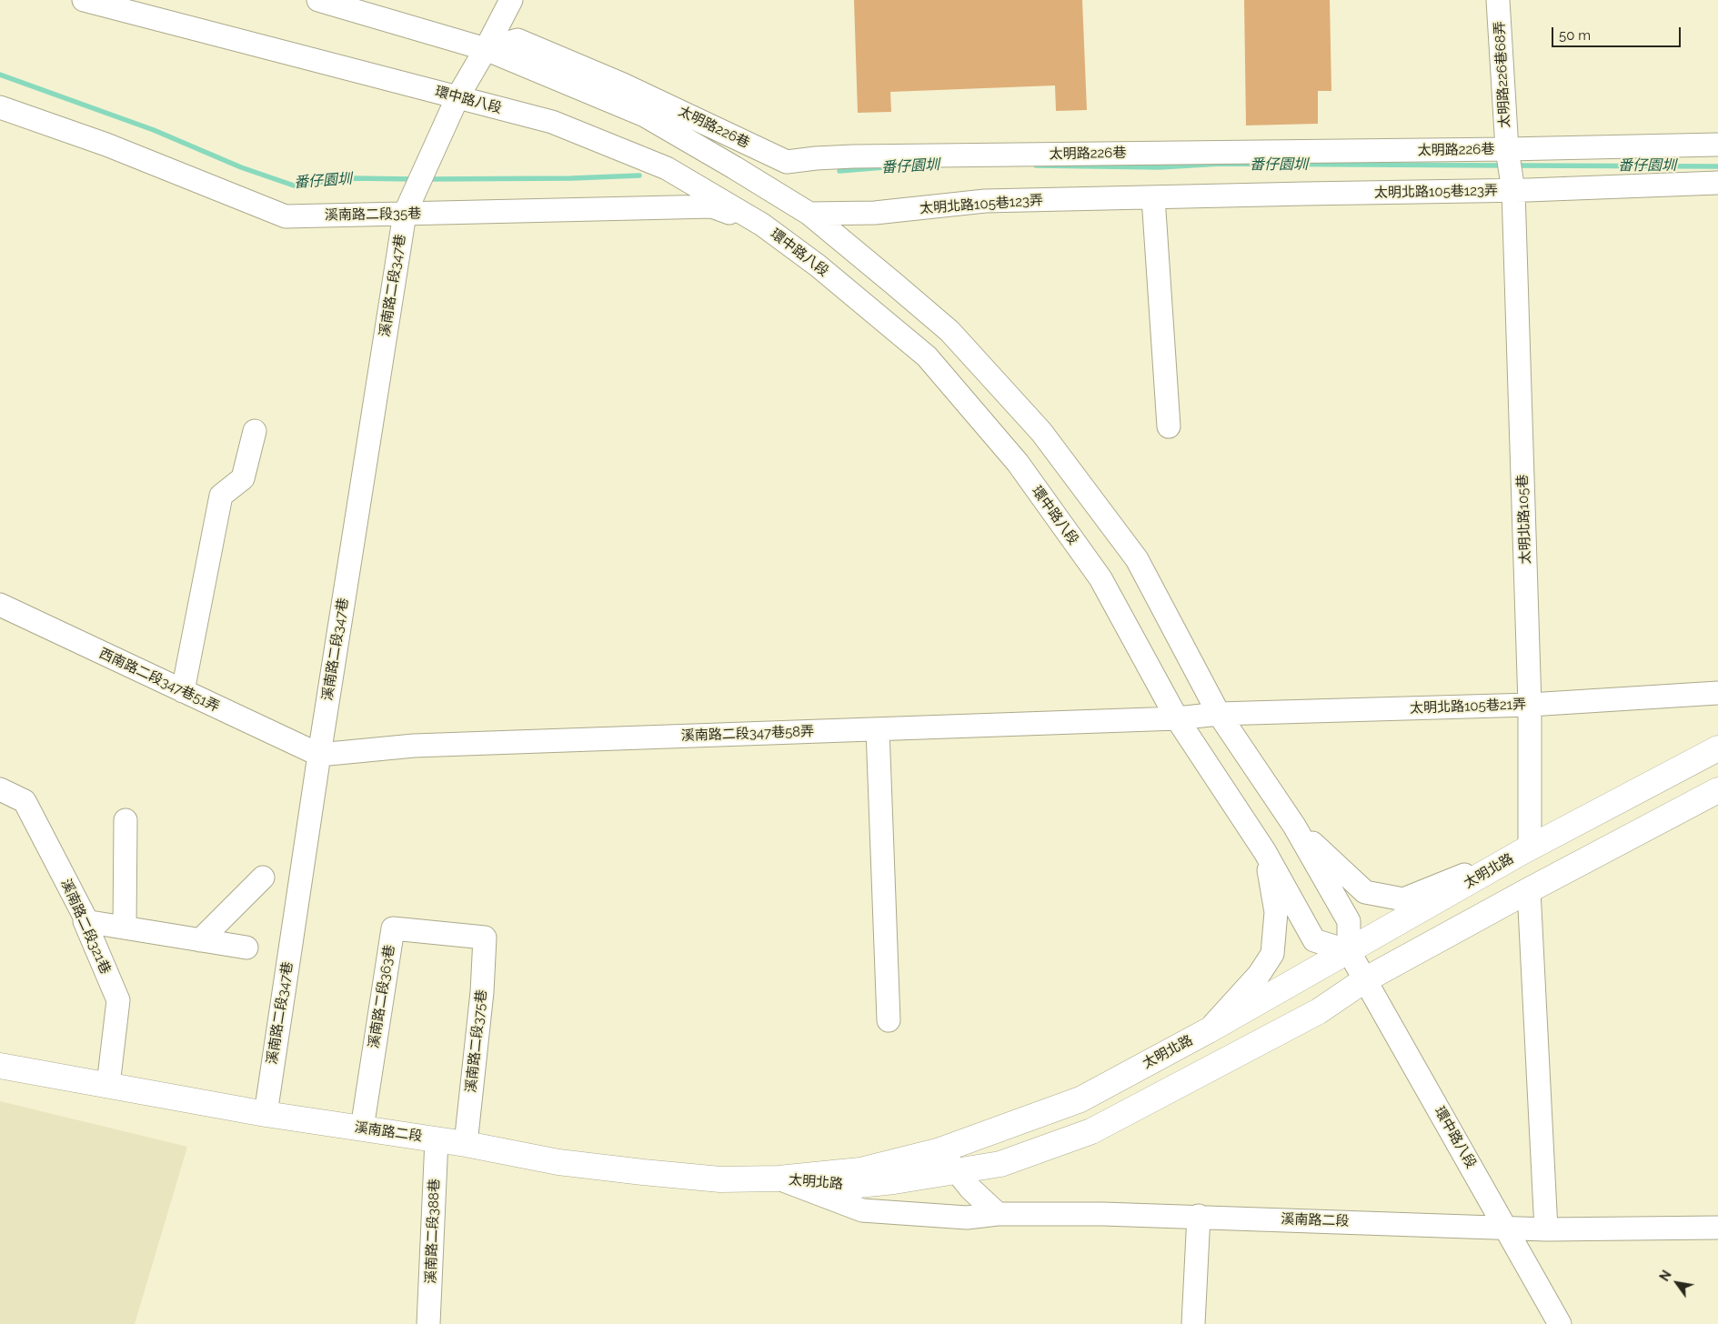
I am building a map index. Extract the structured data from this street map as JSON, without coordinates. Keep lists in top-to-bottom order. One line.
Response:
{"streets":{"main road":["太明北路","溪南路二段"],"street":["太明路226巷68弄","環中路八段","太明路226巷","太明北路105巷123弄","溪南路二段35巷","溪南路二段347巷","太明北路105巷","西南路二段347巷51弄","太明北路105巷21弄","溪南路二段347巷58弄","溪南路二段321巷","溪南路二段363巷","溪南路二段375巷","溪南路二段388巷"]},"crossings":[["太明路226巷68弄","太明路226巷"],["太明路226巷68弄","太明北路105巷123弄"],["太明路226巷68弄","太明北路105巷"],["環中路八段","太明路226巷"],["環中路八段","太明北路105巷123弄"],["環中路八段","溪南路二段35巷"],["環中路八段","溪南路二段347巷"],["環中路八段","太明北路105巷"],["環中路八段","太明北路105巷21弄"],["環中路八段","溪南路二段347巷58弄"],["環中路八段","太明北路"],["環中路八段","溪南路二段"],["太明路226巷","溪南路二段347巷"],["太明北路105巷123弄","太明北路105巷"],["溪南路二段35巷","溪南路二段347巷"],["溪南路二段347巷","西南路二段347巷51弄"],["溪南路二段347巷","溪南路二段347巷58弄"],["溪南路二段347巷","溪南路二段"],["太明北路105巷","太明北路105巷21弄"],["太明北路105巷","太明北路"],["西南路二段347巷51弄","溪南路二段347巷58弄"],["太明北路105巷21弄","溪南路二段347巷58弄"],["太明北路","溪南路二段"],["溪南路二段321巷","溪南路二段"],["溪南路二段363巷","溪南路二段375巷"],["溪南路二段363巷","溪南路二段"],["溪南路二段375巷","溪南路二段"],["溪南路二段","溪南路二段388巷"]],"water":["番仔園圳"],"scale_bar":"50 m","north":"top left"}
